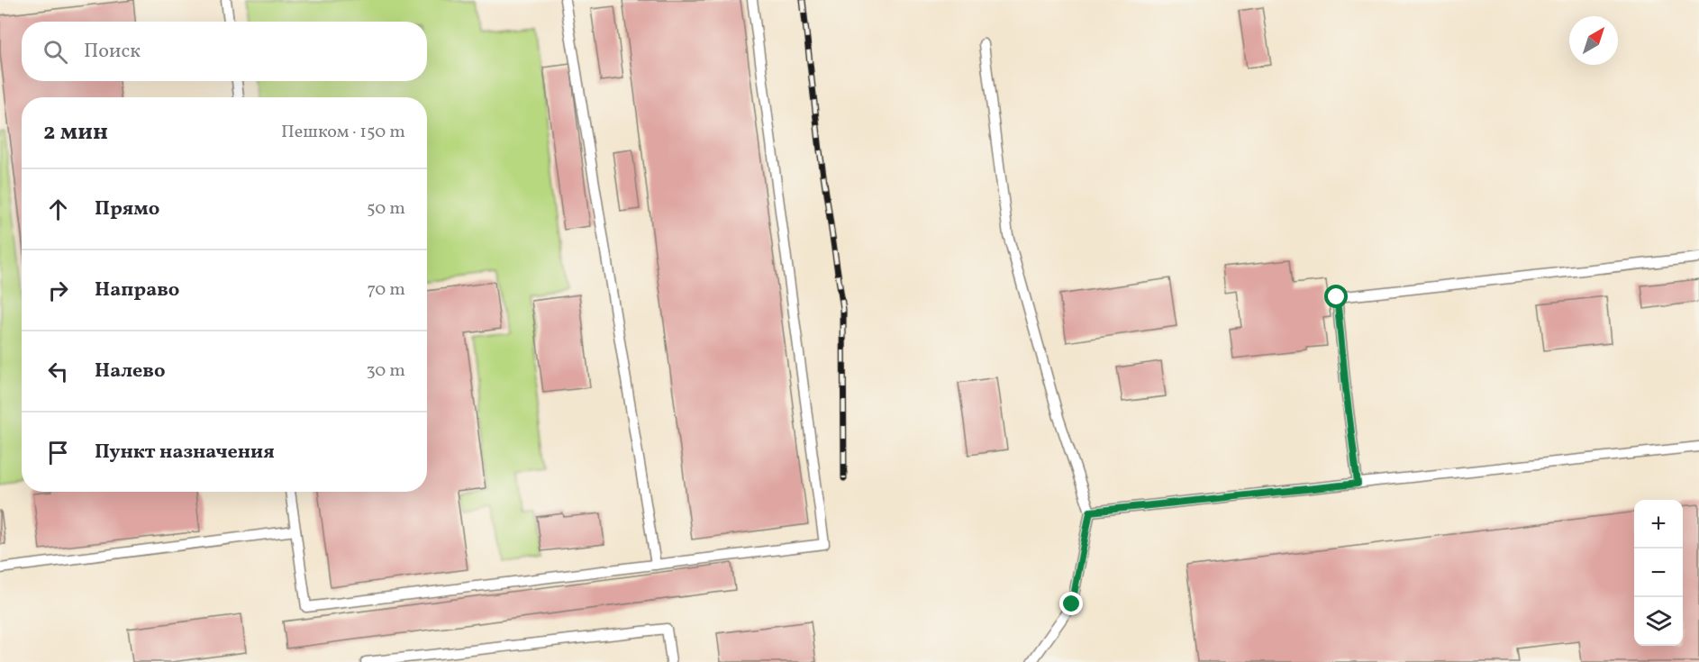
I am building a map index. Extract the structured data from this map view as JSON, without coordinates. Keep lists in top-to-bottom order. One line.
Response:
{"north":"top right","page":{"search":"Поиск","heading":["2 мин","Пешком · 150 m"],"list":[["Прямо","50 m"],["Направо","70 m"],["Налево","30 m"],"Пункт назначения"],"map_buttons":["+","−"]}}
